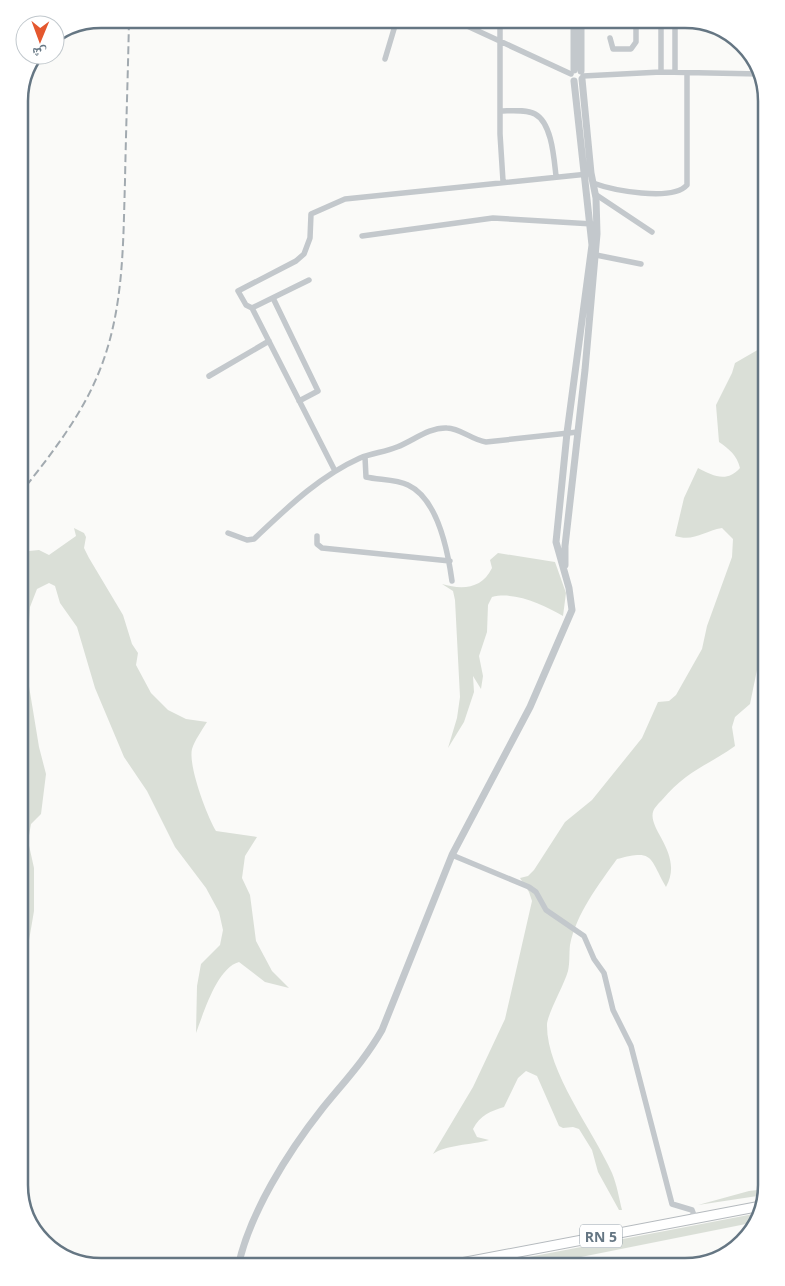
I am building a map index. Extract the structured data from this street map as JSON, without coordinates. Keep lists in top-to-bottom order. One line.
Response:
{"streets":{"main road":["RN 5"]},"north":"bottom"}
